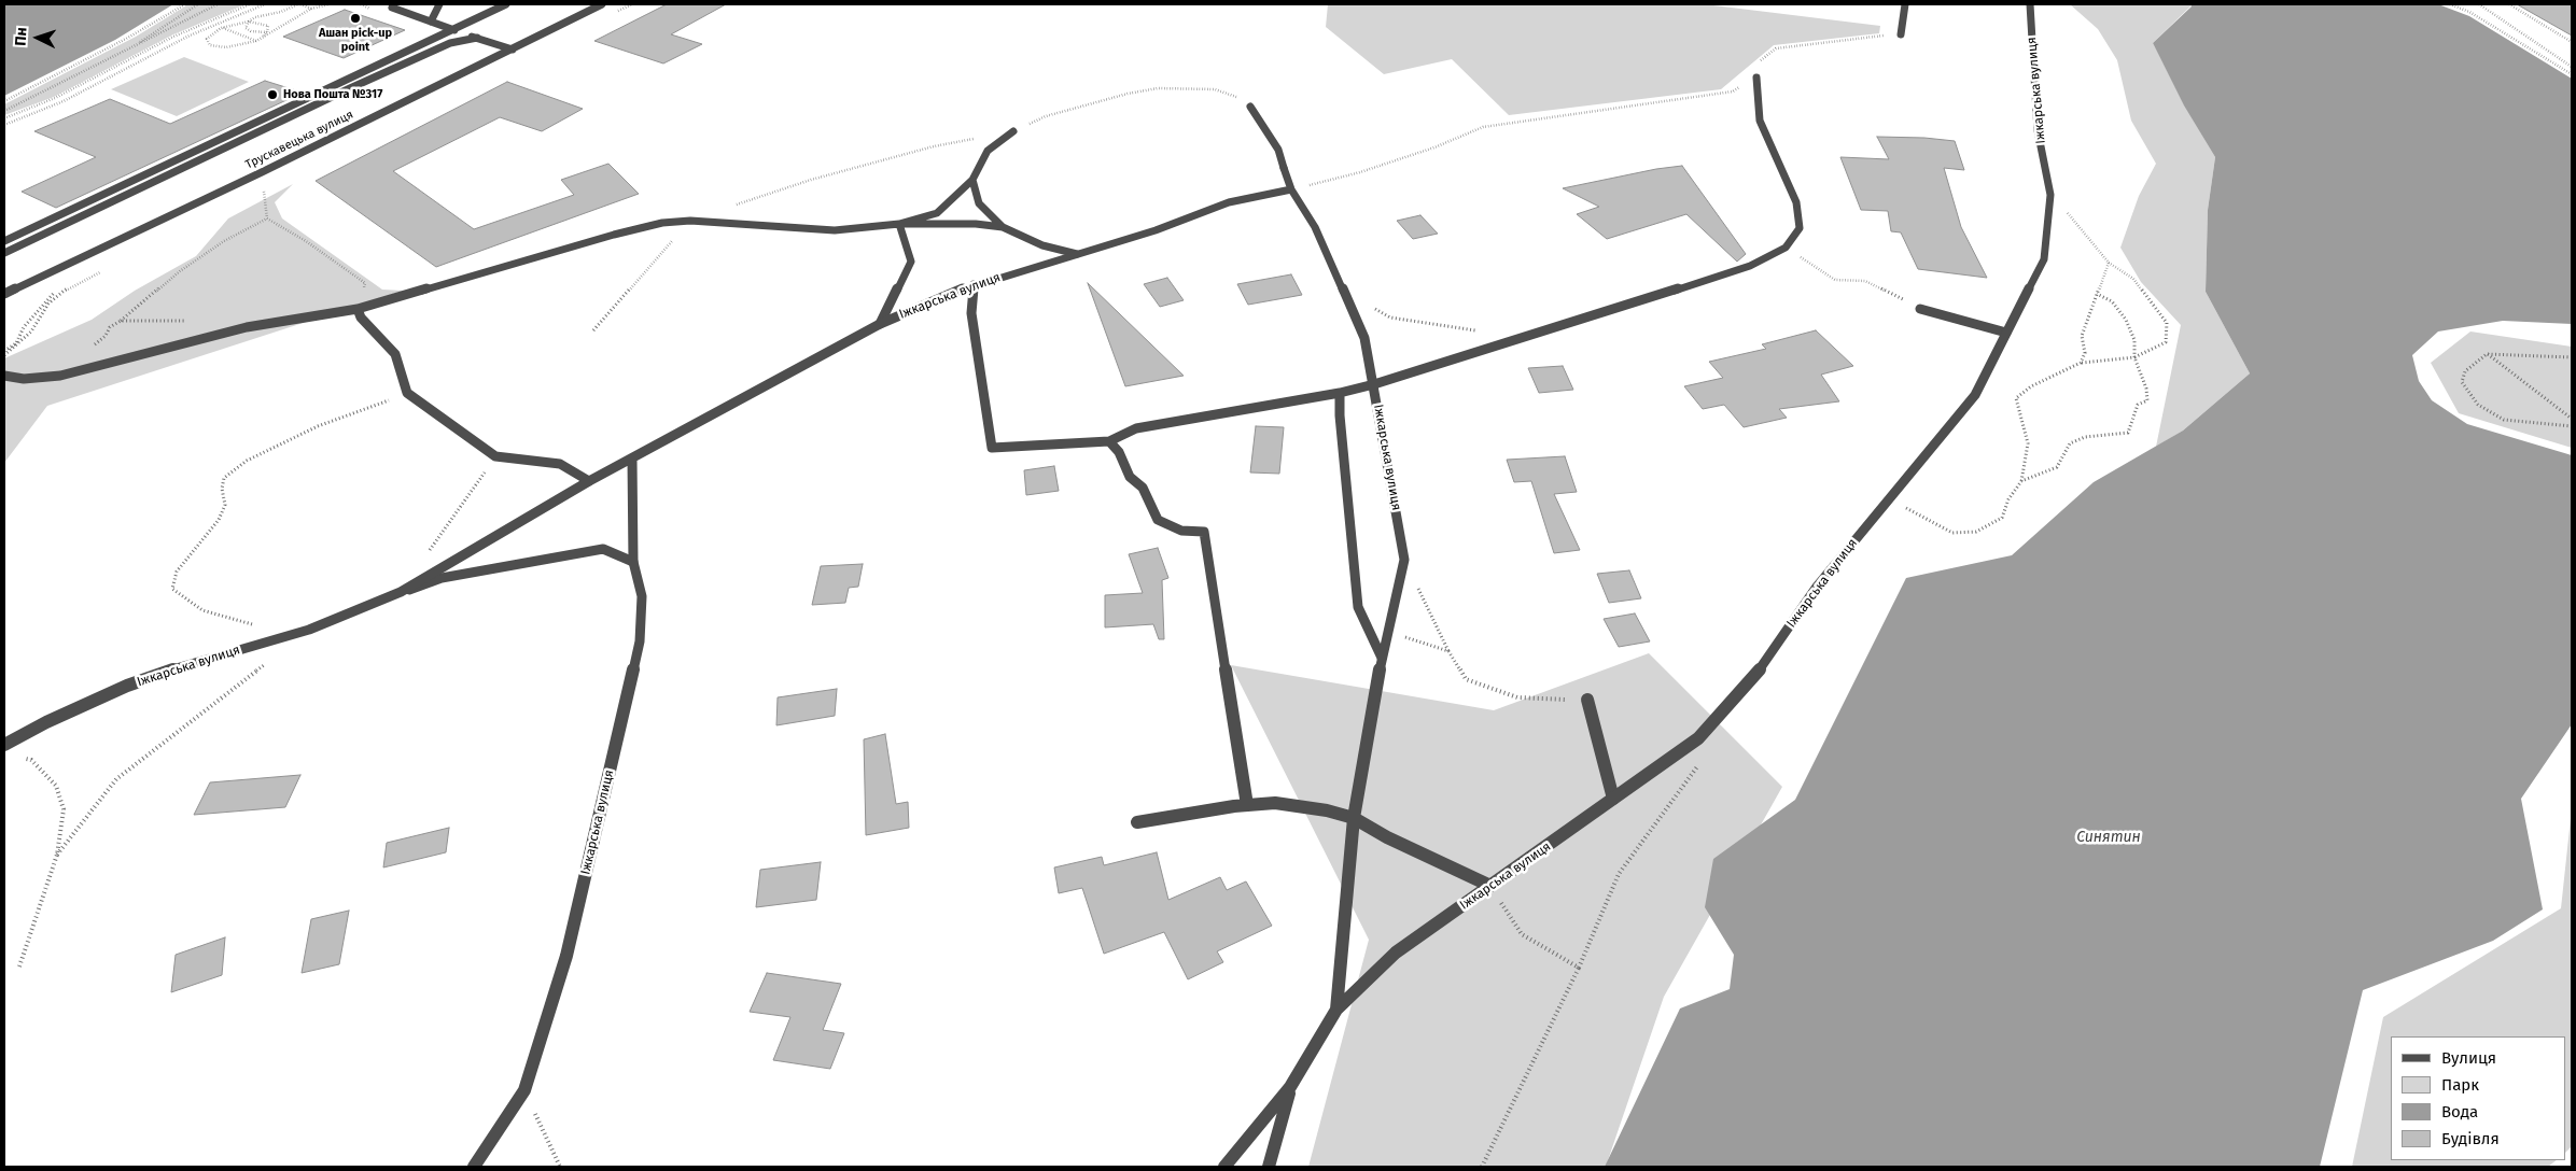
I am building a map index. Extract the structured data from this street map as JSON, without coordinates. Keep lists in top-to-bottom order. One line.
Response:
{"streets":{"street":["Іжкарська вулиця","Трускавецька вулиця"]},"water":["Синятин"],"places":["Ашан pick-up point","Нова Пошта №317"],"legend":["Вулиця","Парк","Вода","Будівля"],"north":"left"}
